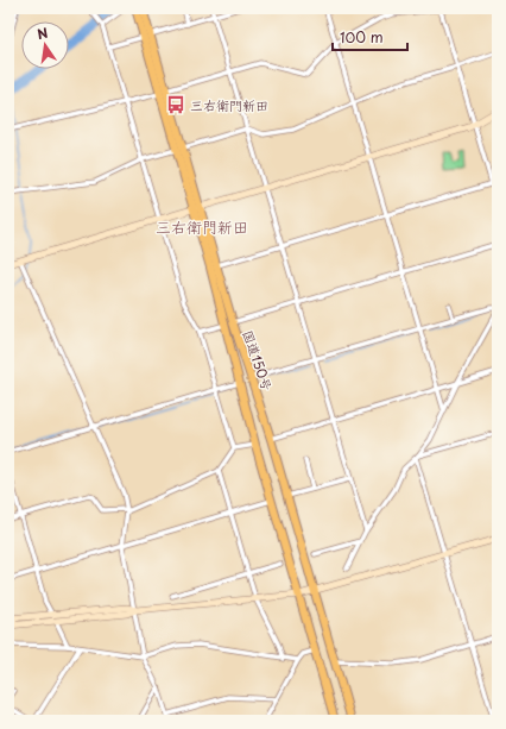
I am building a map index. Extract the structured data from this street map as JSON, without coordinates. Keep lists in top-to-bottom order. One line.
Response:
{"streets":{"highway":["国道150号"]},"districts":["三右衛門新田"],"places":{"bus stop":["三右衛門新田"]},"scale_bar":"100 m","north":"top"}
